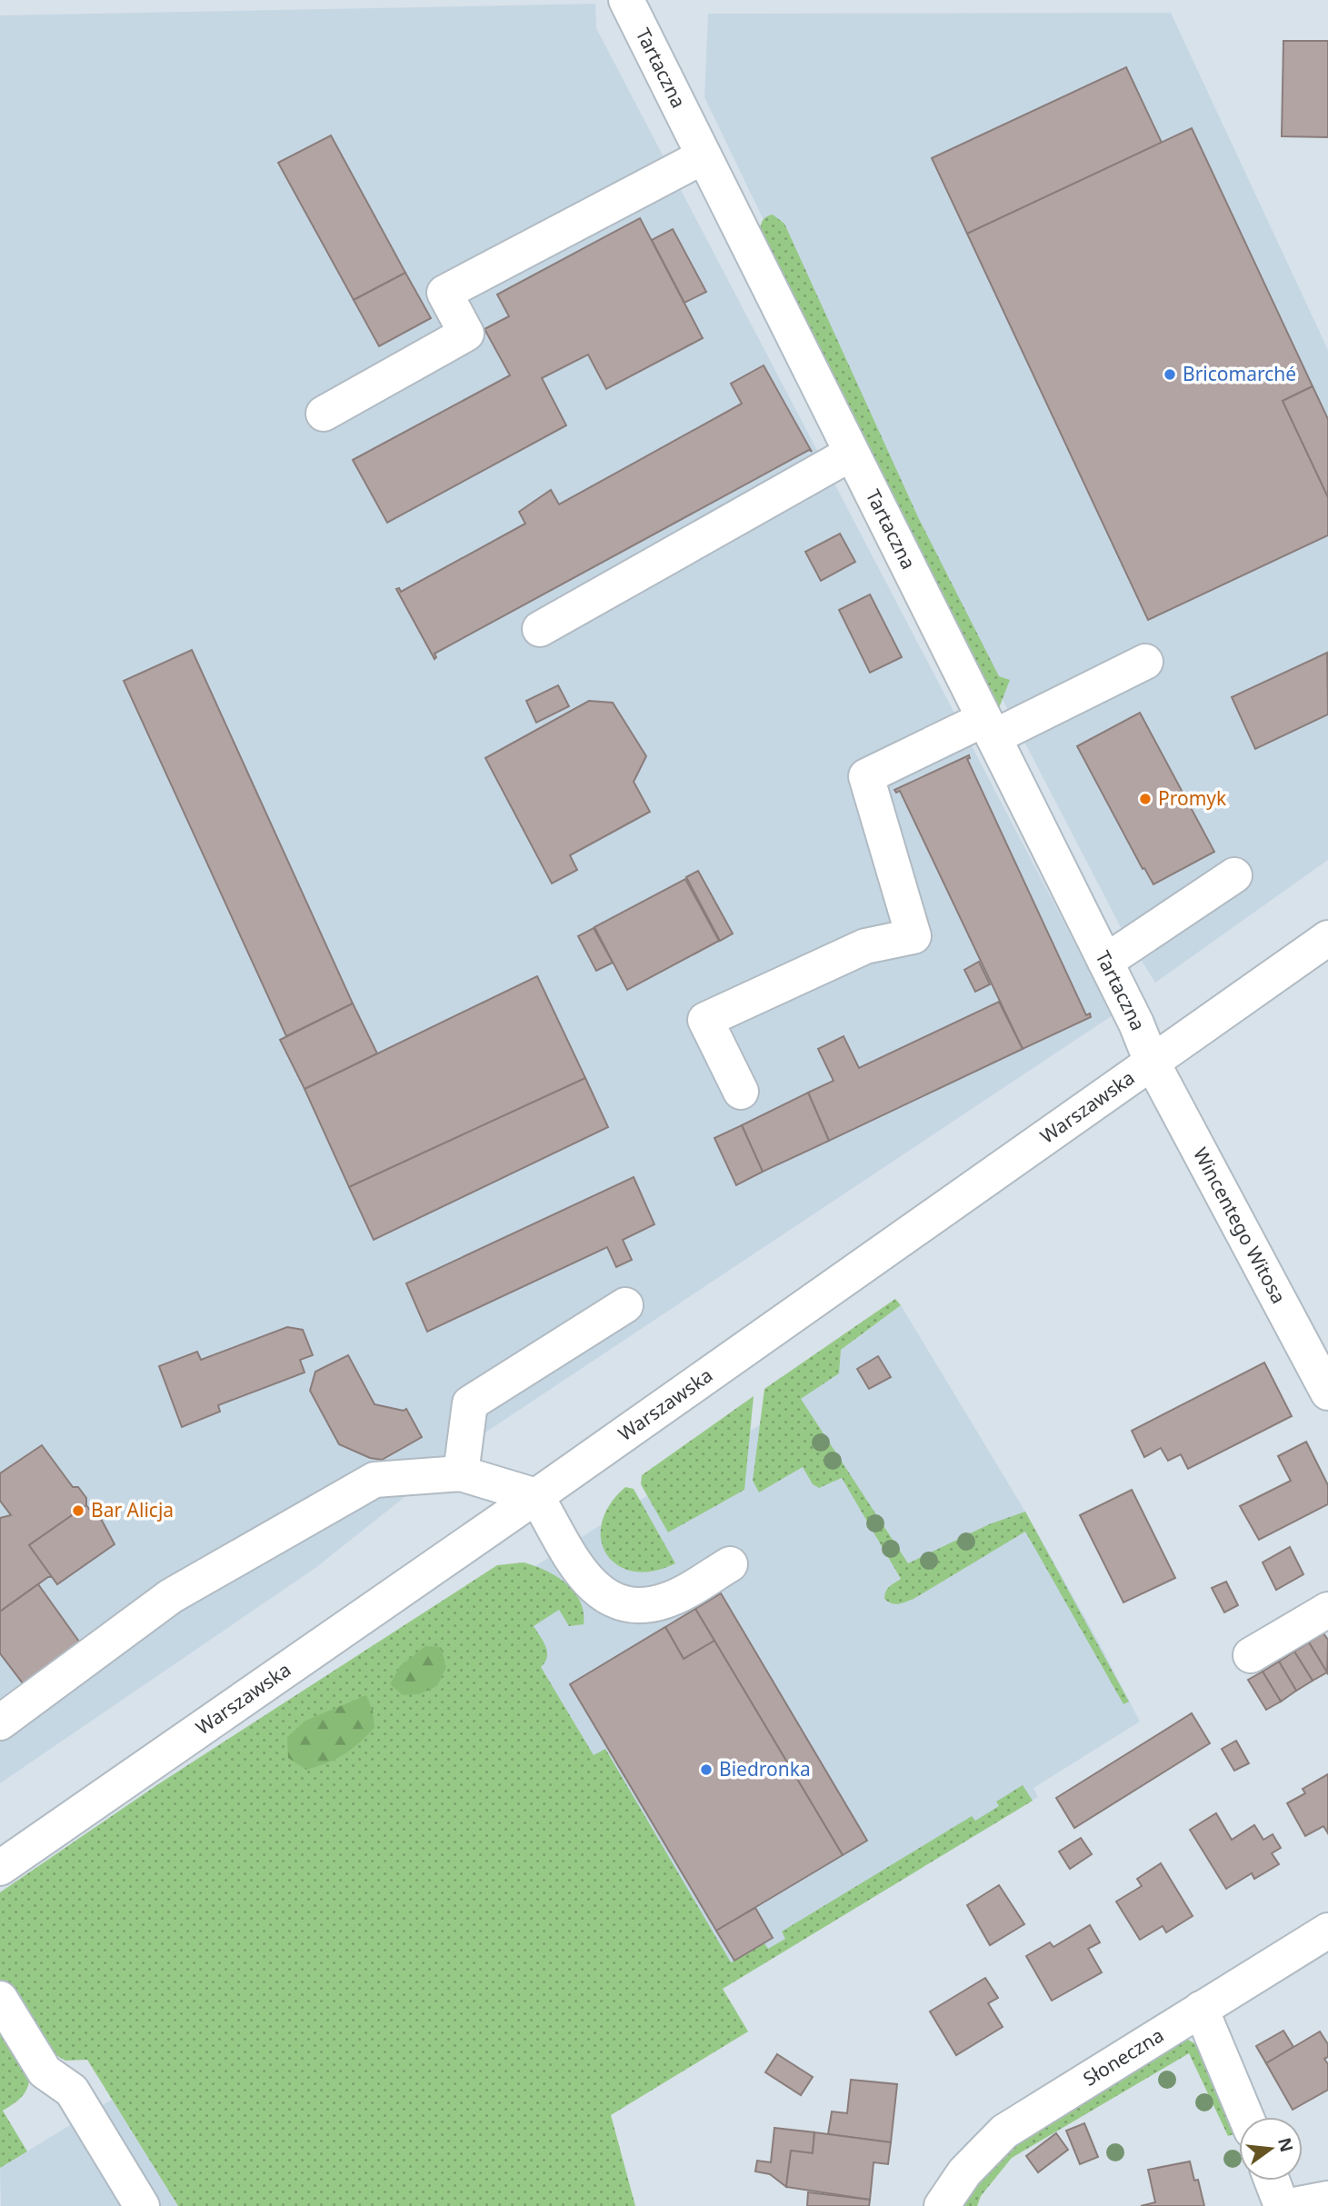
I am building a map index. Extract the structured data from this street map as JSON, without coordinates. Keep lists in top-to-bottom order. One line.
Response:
{"streets":{"street":["Tartaczna","Warszawska","Wincentego Witosa","Słoneczna"]},"crossings":[["Tartaczna","Warszawska"],["Tartaczna","Wincentego Witosa"],["Warszawska","Wincentego Witosa"]],"places":["Bricomarché","Promyk","Bar Alicja","Biedronka"],"north":"right"}
